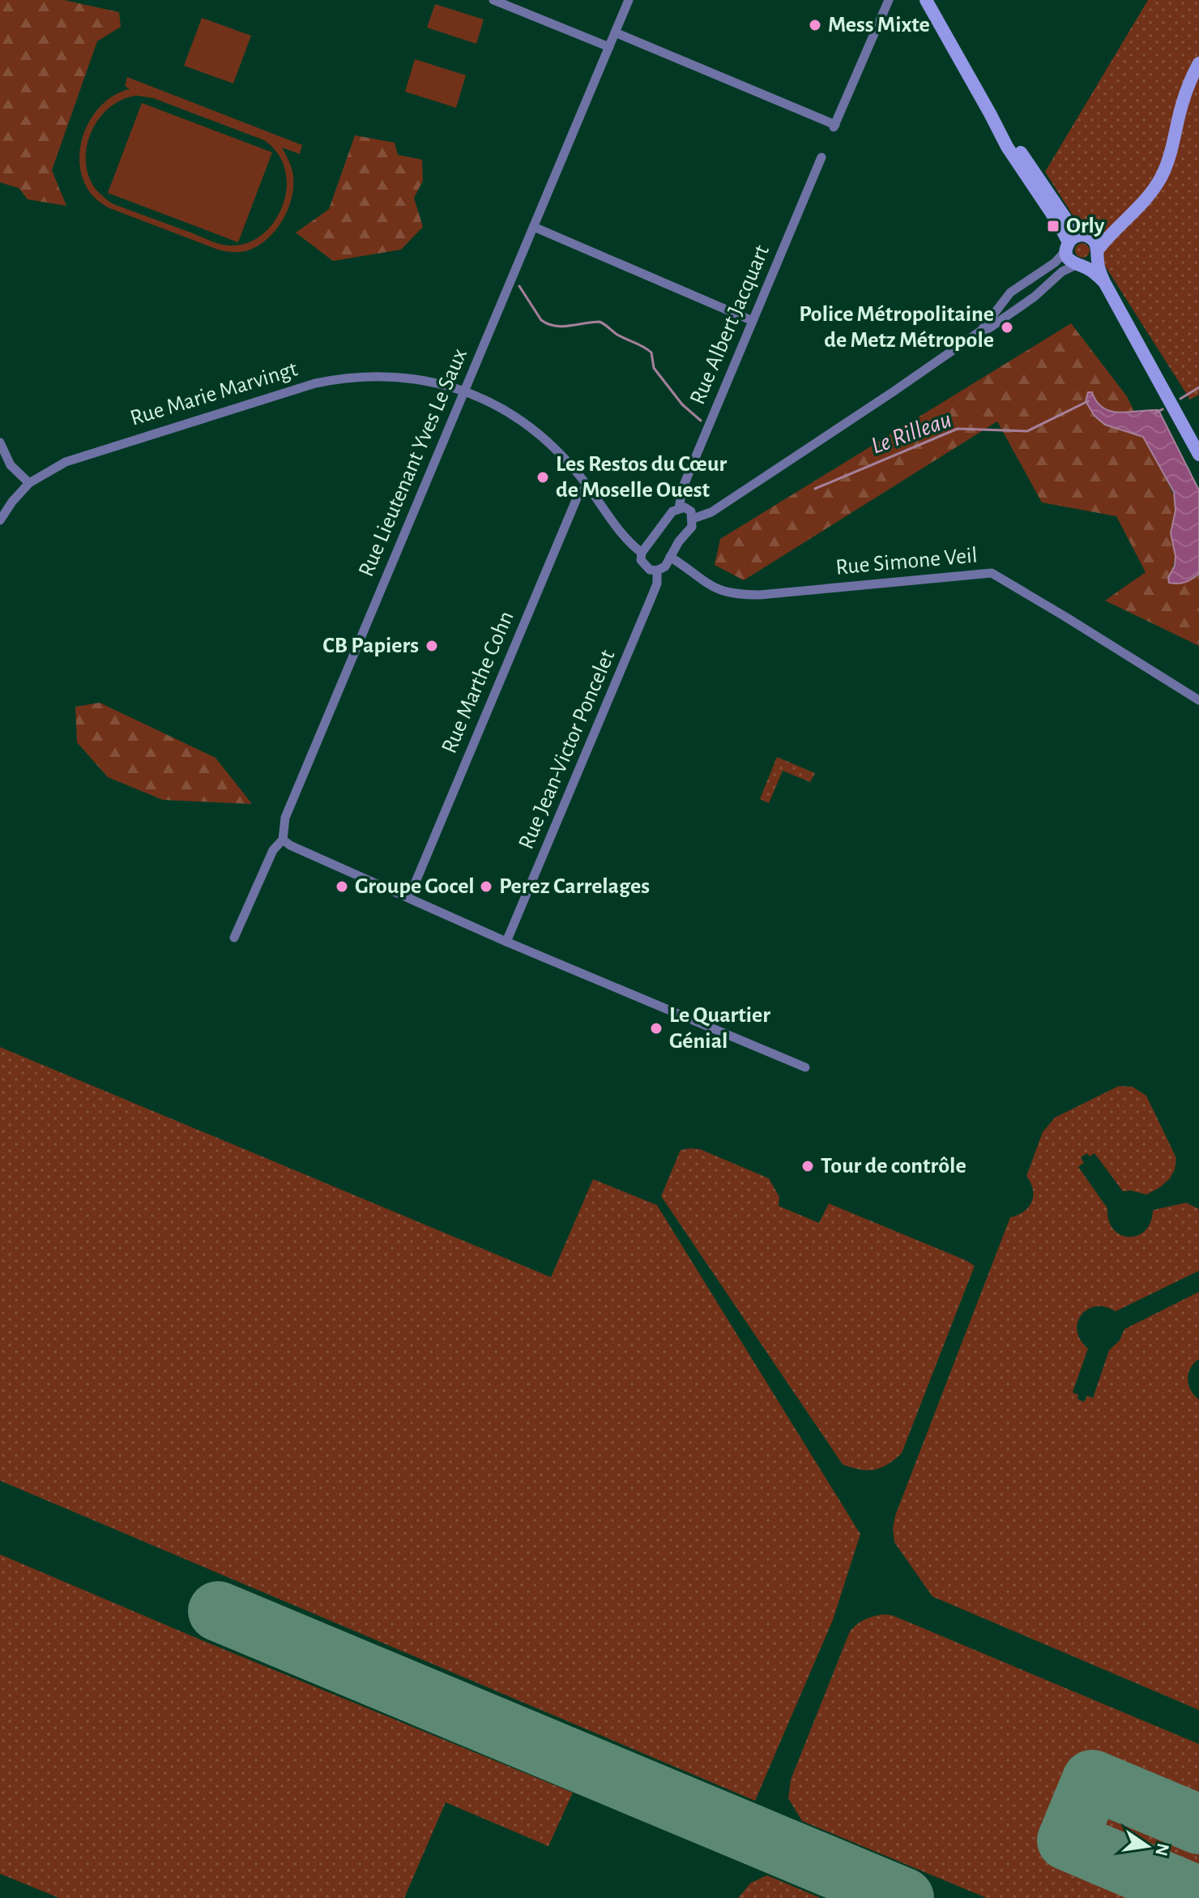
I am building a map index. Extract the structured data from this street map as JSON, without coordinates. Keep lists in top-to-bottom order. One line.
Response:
{"streets":{"street":["Rue Albert Jacquart","Rue Marie Marvingt","Rue Lieutenant Yves Le Saux","Rue Simone Veil","Rue Marthe Cohn","Rue Jean-Victor Poncelet"]},"crossings":[["Rue Marie Marvingt","Rue Lieutenant Yves Le Saux"]],"water":["Le Rilleau"],"places":{"other":["Mess Mixte","Police Métropolitaine de Metz Métropole","Les Restos du Cœur de Moselle Ouest","CB Papiers","Groupe Gocel","Perez Carrelages","Le Quartier Génial","Tour de contrôle"],"transit":["Orly"]},"north":"right"}
